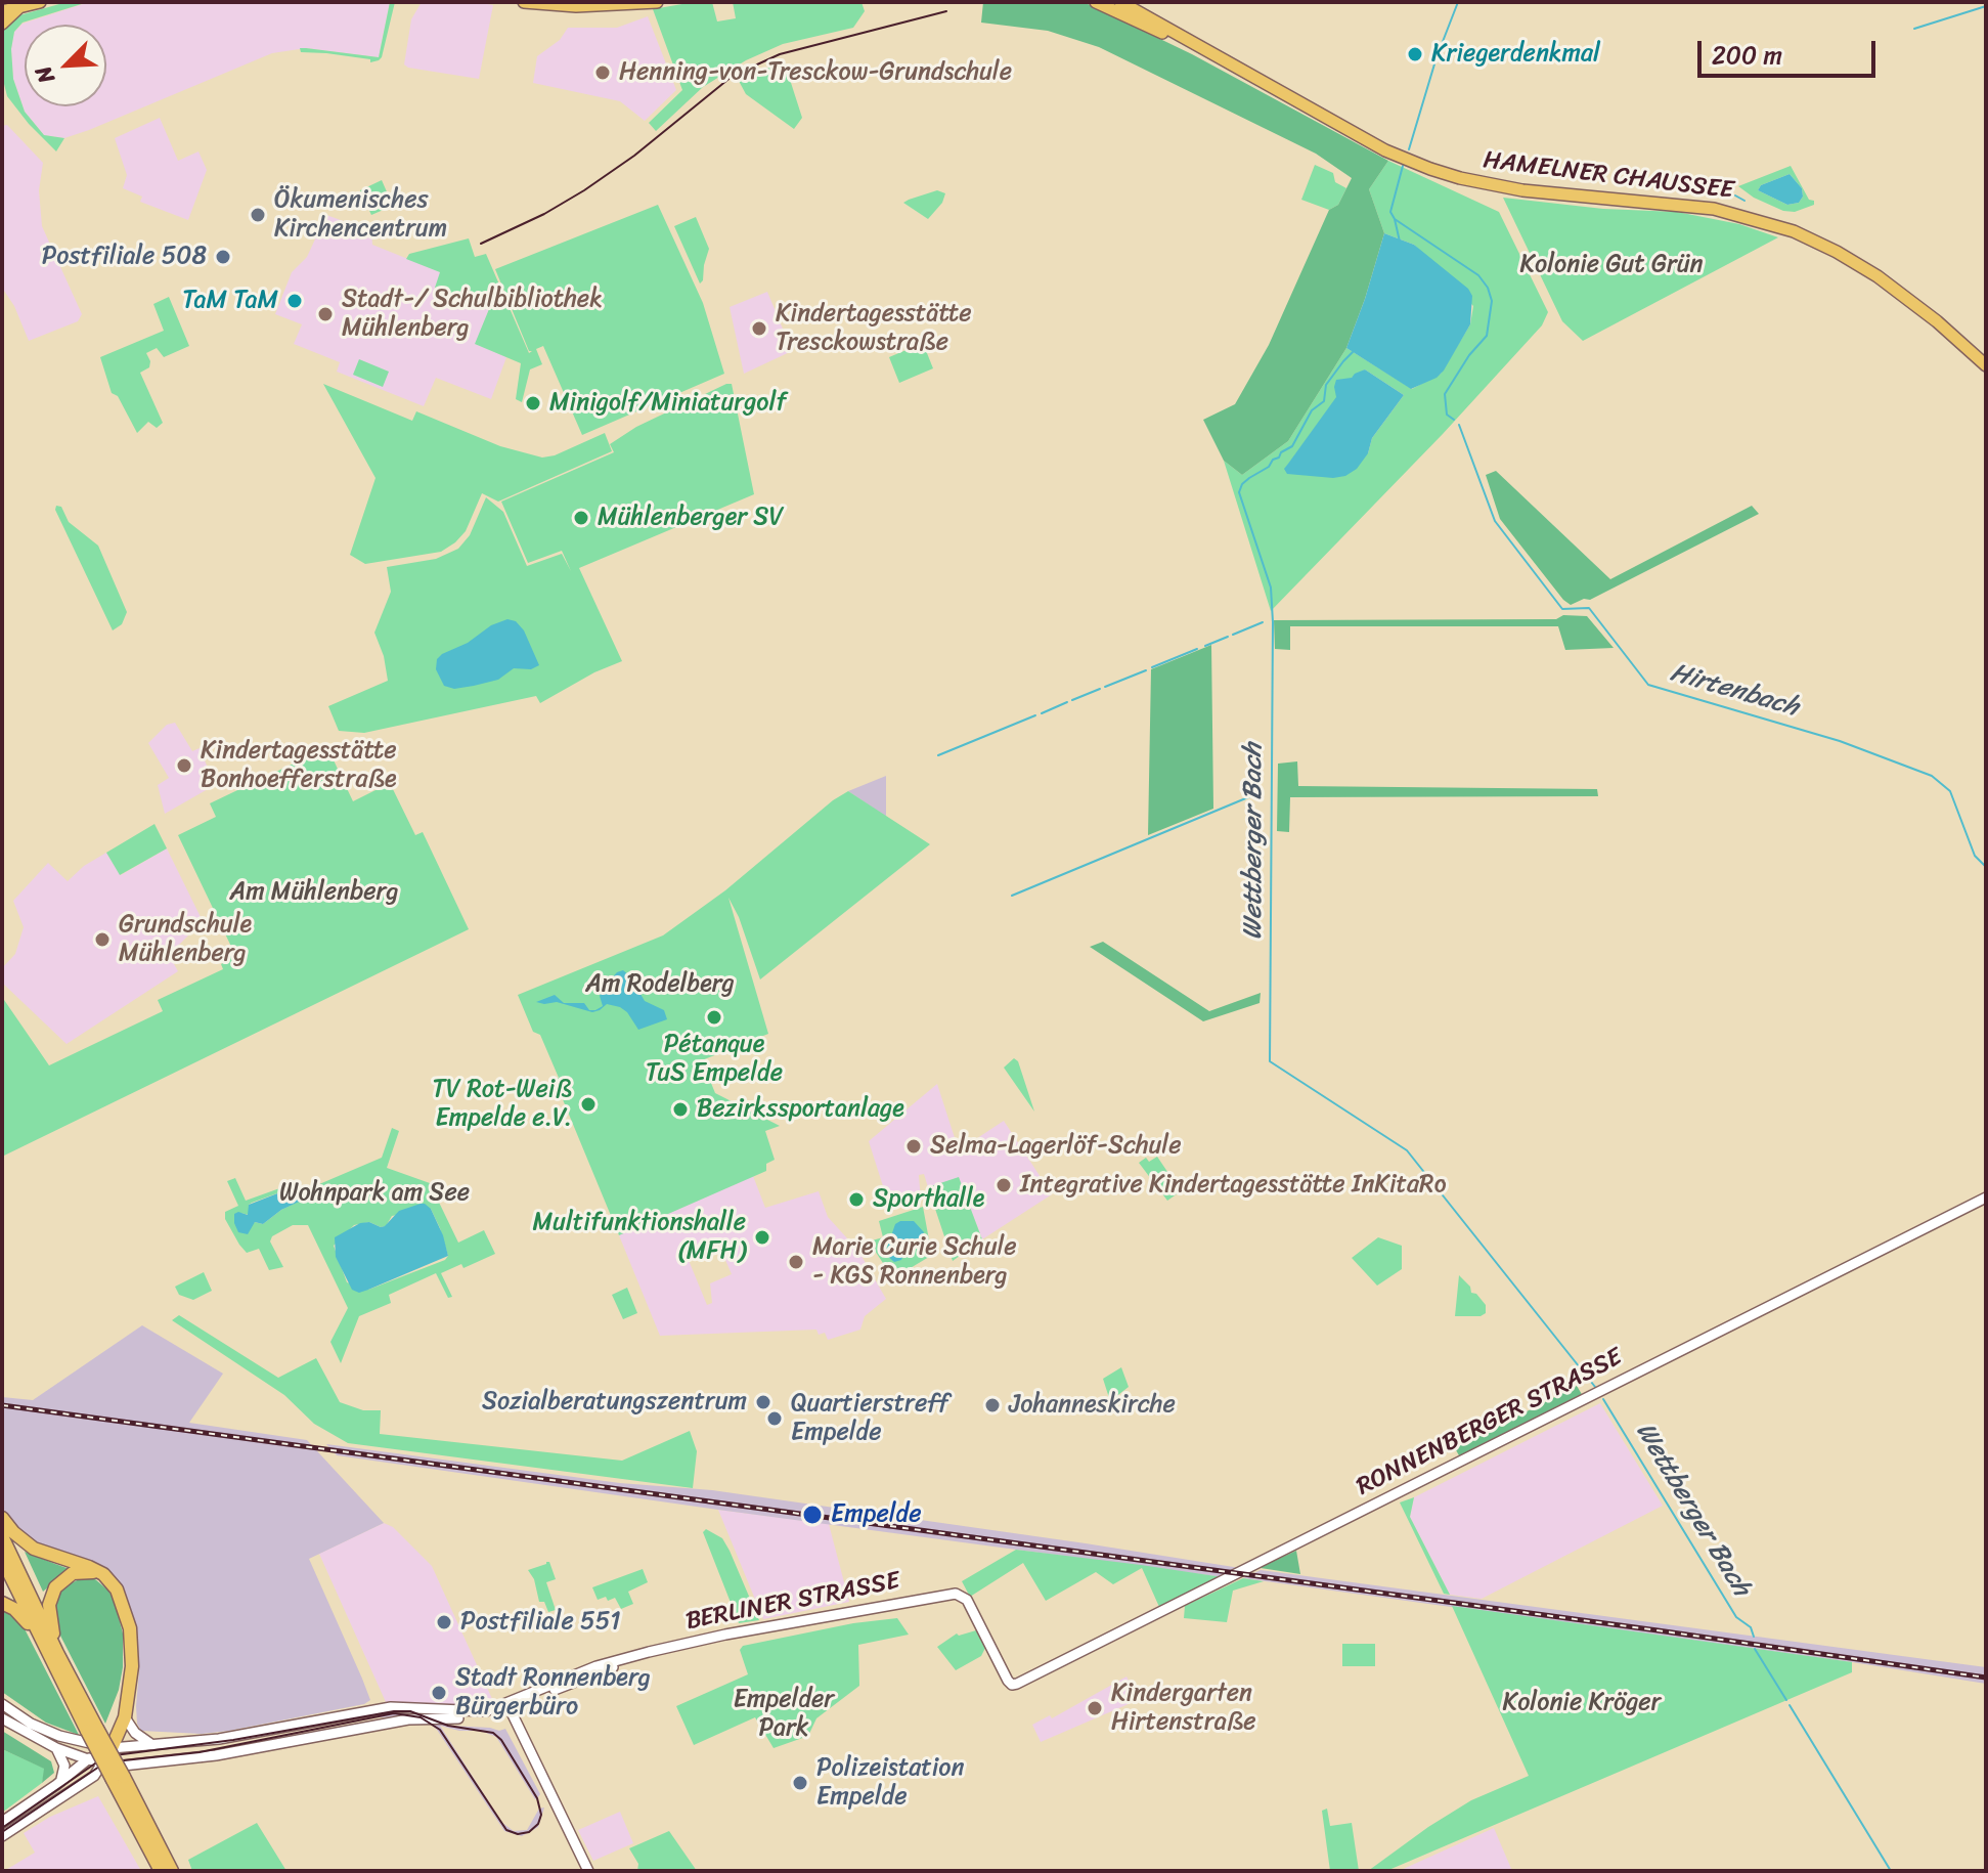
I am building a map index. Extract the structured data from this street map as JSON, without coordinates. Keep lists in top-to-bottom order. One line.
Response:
{"streets":{"main road":["HAMELNER CHAUSSEE"],"street":["RONNENBERGER STRASSE","BERLINER STRASSE"]},"crossings":[["RONNENBERGER STRASSE","BERLINER STRASSE"]],"water":["Hirtenbach","Wettberger Bach"],"parks":["Kolonie Gut Grün","Am Mühlenberg","Am Rodelberg","Wohnpark am See","Empelder Park","Kolonie Kröger"],"places":["Kriegerdenkmal","Henning-von-Tresckow-Grundschule","Ökumenisches Kirchencentrum","Postfiliale 508","TaM TaM","Stadt-/ Schulbibliothek Mühlenberg","Kindertagesstätte Tresckowstraße","Minigolf/Miniaturgolf","Mühlenberger SV","Kindertagesstätte Bonhoefferstraße","Grundschule Mühlenberg","Pétanque TuS Empelde","TV Rot-Weiß Empelde e.V.","Bezirkssportanlage","Selma-Lagerlöf-Schule","Integrative Kindertagesstätte InKitaRo","Sporthalle","Multifunktionshalle (MFH)","Marie Curie Schule - KGS Ronnenberg","Sozialberatungszentrum","Johanneskirche","Quartierstreff Empelde","Empelde","Postfiliale 551","Stadt Ronnenberg Bürgerbüro","Kindergarten Hirtenstraße","Polizeistation Empelde"],"scale_bar":"200 m","north":"bottom left"}
